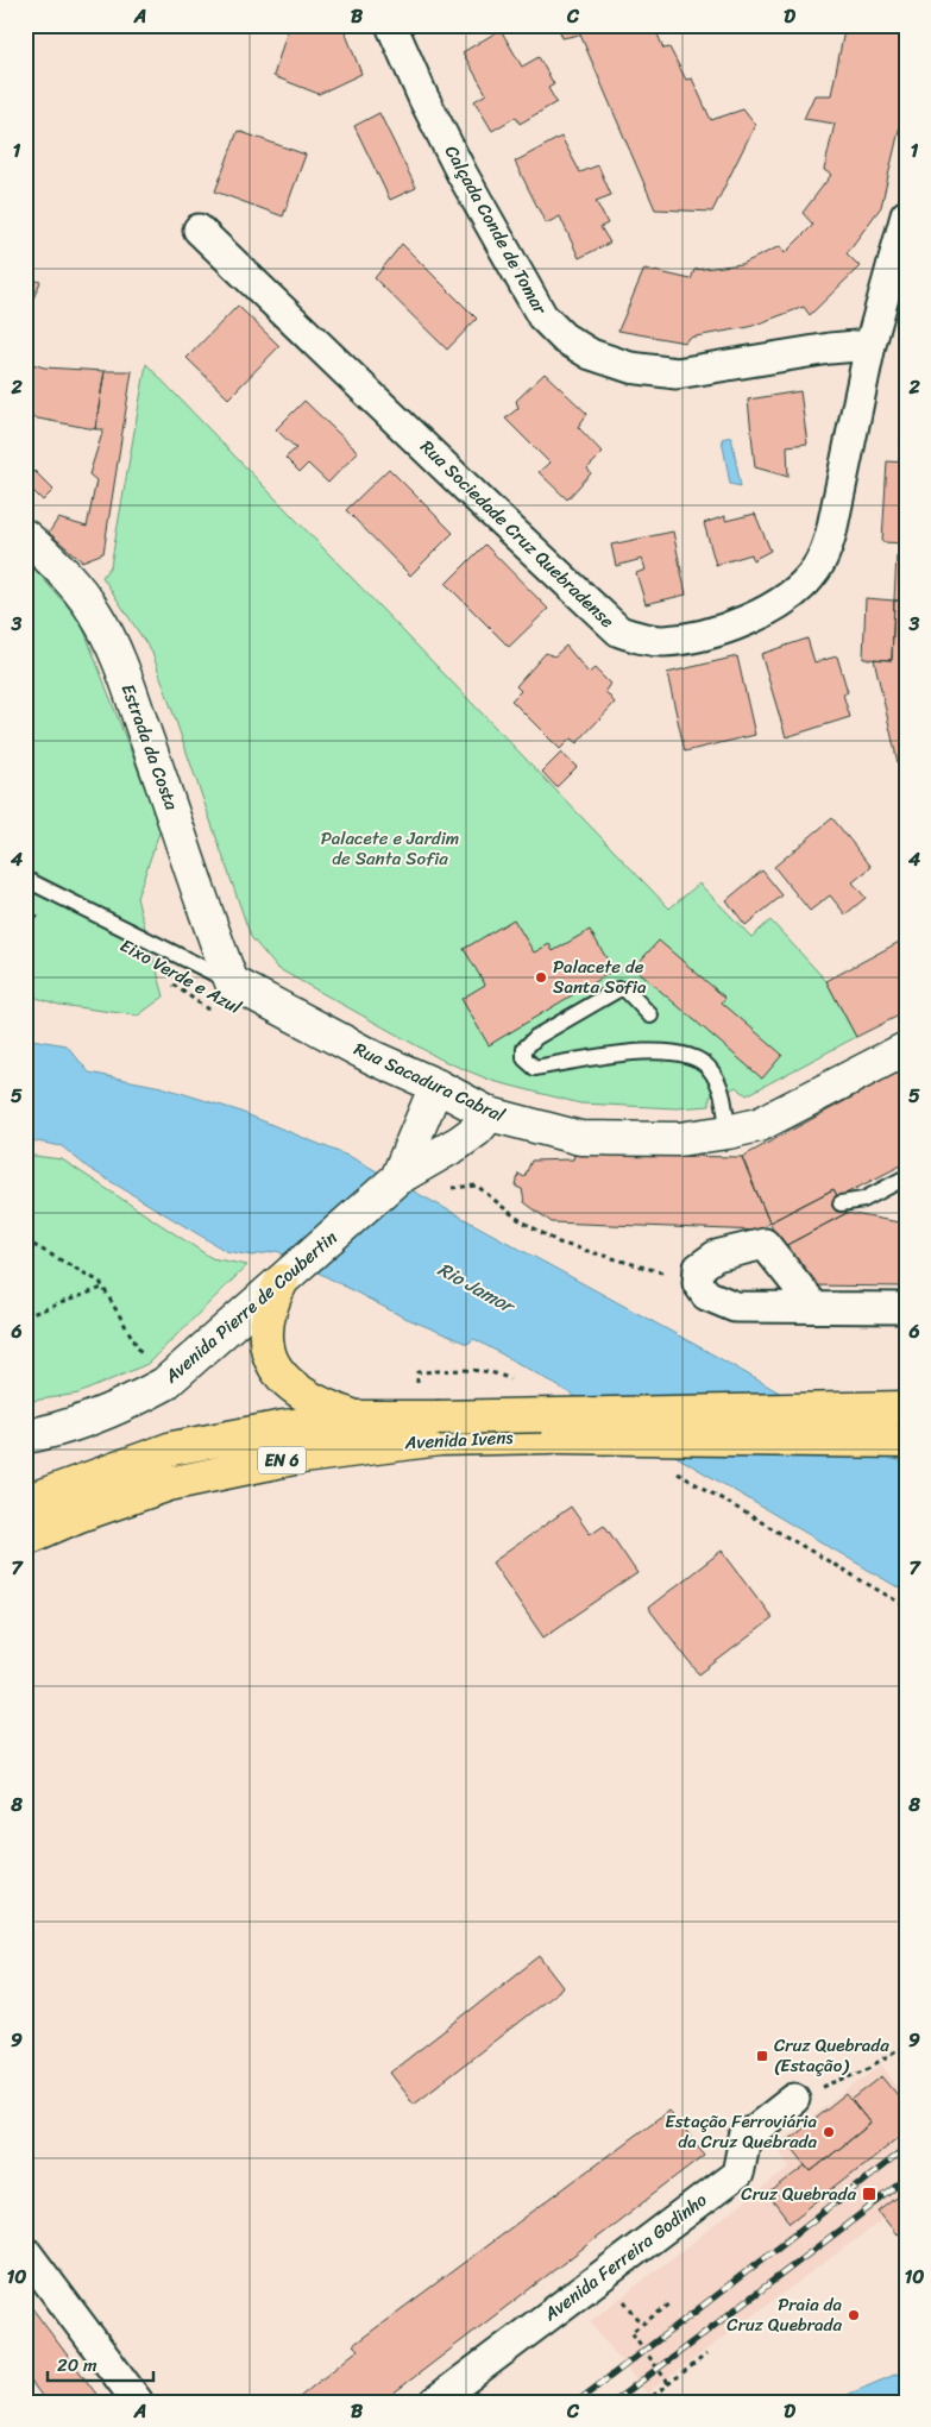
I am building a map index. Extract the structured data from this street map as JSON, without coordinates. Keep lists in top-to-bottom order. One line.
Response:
{"streets":{"main road":["Avenida Ivens","EN 6"],"street":["Calçada Conde de Tomar","Rua Sociedade Cruz Quebradense","Estrada da Costa","Rua Sacadura Cabral","Avenida Pierre de Coubertin","Avenida Ferreira Godinho"],"path":["Eixo Verde e Azul"]},"crossings":[["Calçada Conde de Tomar","Rua Sociedade Cruz Quebradense"],["Estrada da Costa","Rua Sacadura Cabral"],["Rua Sacadura Cabral","Avenida Pierre de Coubertin"]],"water":["Rio Jamor"],"parks":["Palacete e Jardim de Santa Sofia"],"places":{"other":["Palacete de Santa Sofia","Estação Ferroviária da Cruz Quebrada","Praia da Cruz Quebrada"],"transit":["Cruz Quebrada (Estação)","Cruz Quebrada"]},"scale_bar":"20 m","grid":{"columns":["A","B","C","D"],"rows":["1","2","3","4","5","6","7","8","9","10"]}}
